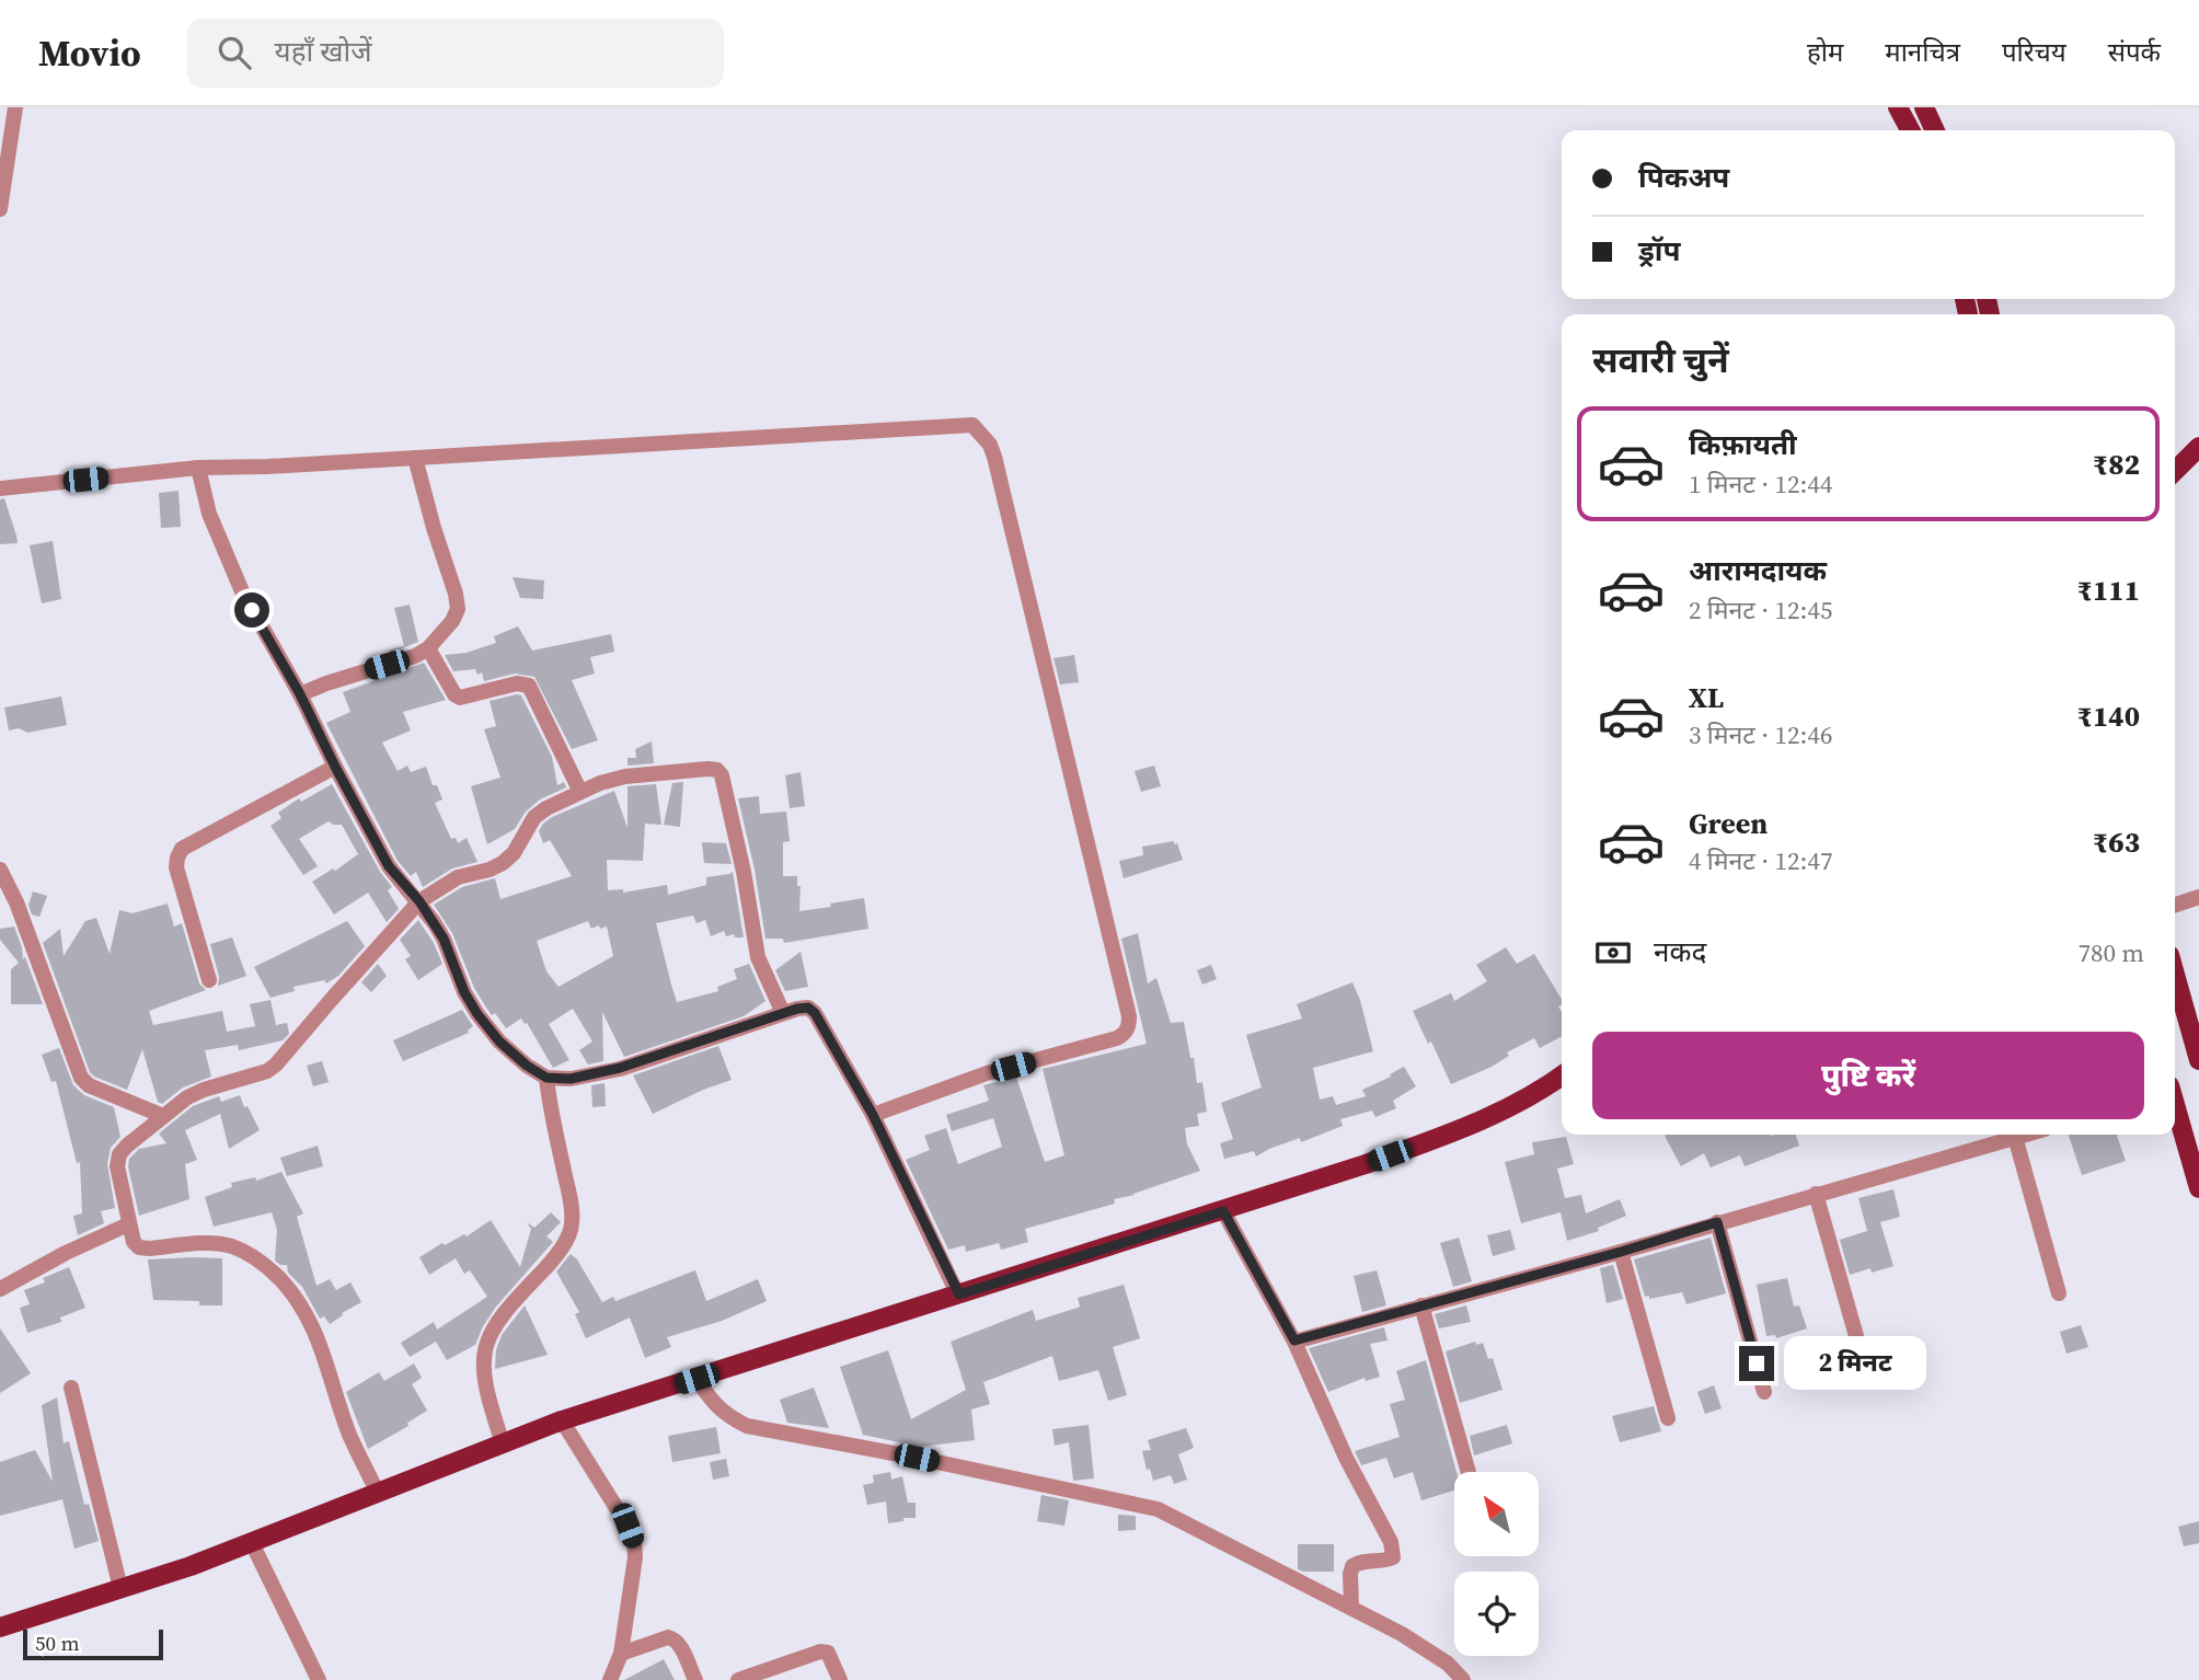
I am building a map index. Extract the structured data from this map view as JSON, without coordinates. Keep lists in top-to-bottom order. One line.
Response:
{"scale_bar":"50 m","north":"top left","page":{"header":"Movio","search":"यहाँ खोजें","nav":["होम","मानचित्र","परिचय","संपर्क"],"banner":["पिकअप","ड्रॉप"],"heading":"सवारी चुनें","list":[{"name":"किफ़ायती","note":"1 मिनट · 12:44","value":"₹82"},{"name":"आरामदायक","note":"2 मिनट · 12:45","value":"₹111"},{"name":"XL","note":"3 मिनट · 12:46","value":"₹140"},{"name":"Green","note":"4 मिनट · 12:47","value":"₹63"}],"pay":["नकद","780 m"],"buttons":"पुष्टि करें","bubble":"2 मिनट","scale":"50 m"}}
